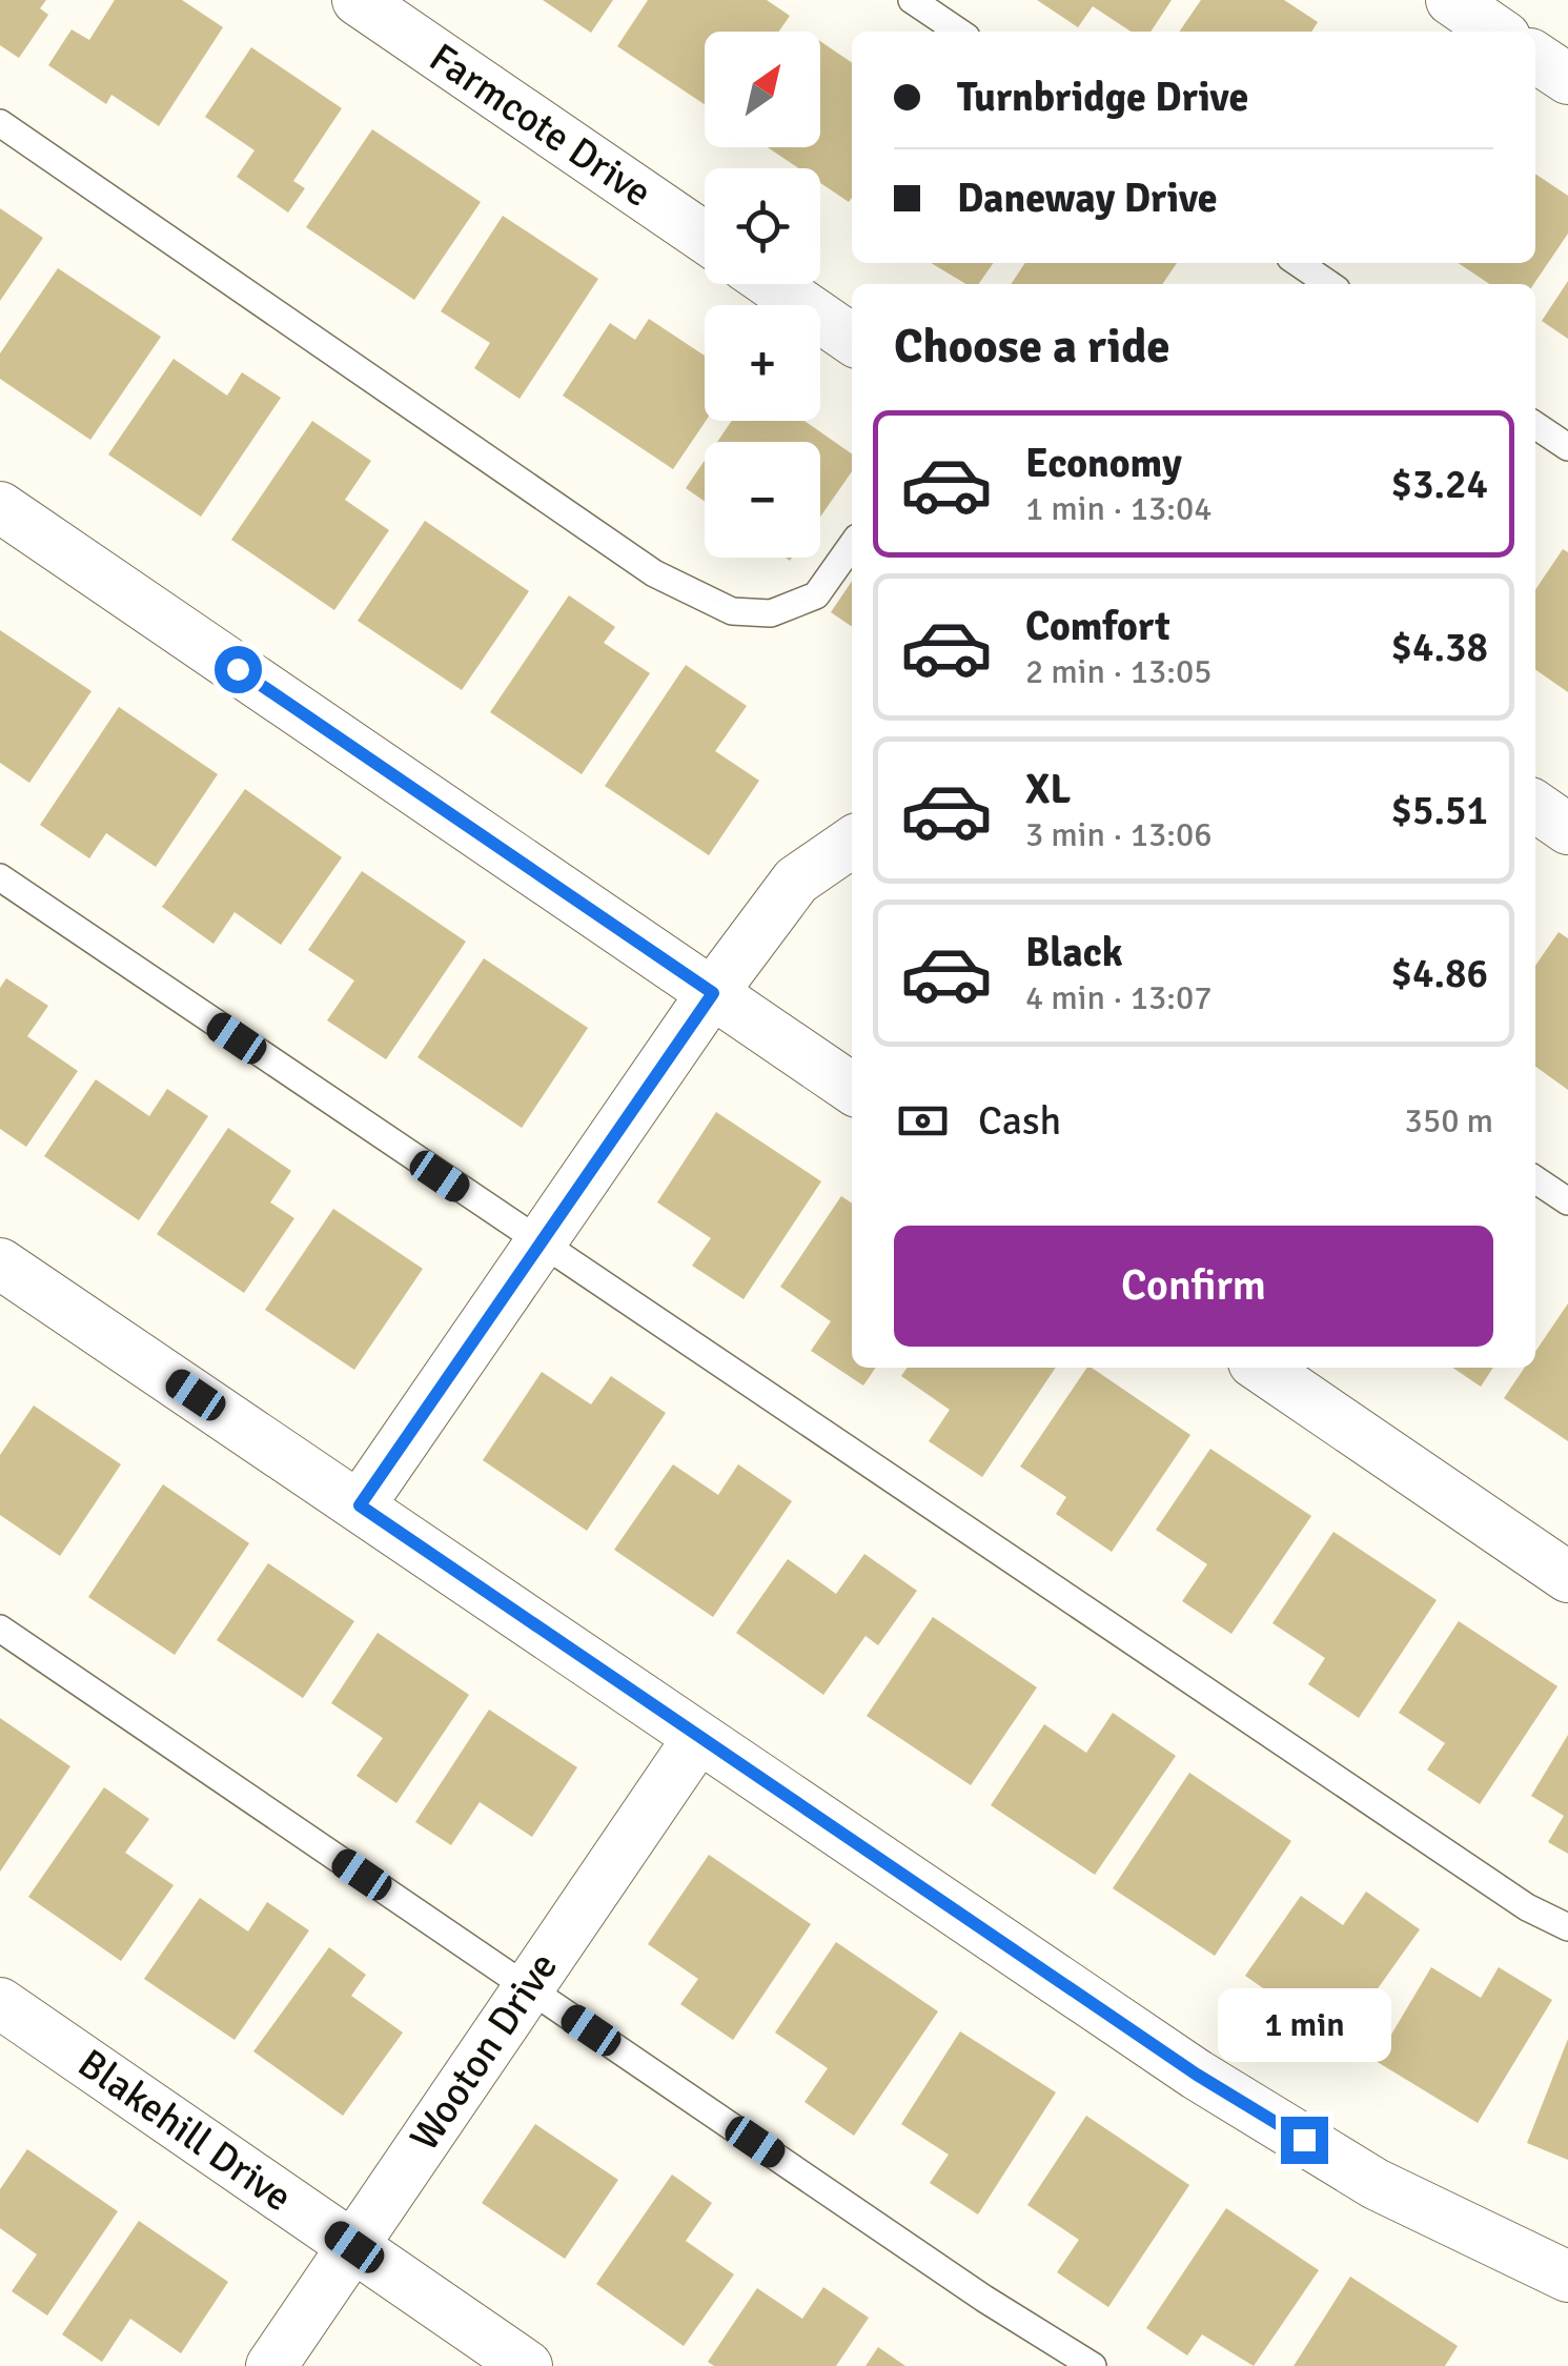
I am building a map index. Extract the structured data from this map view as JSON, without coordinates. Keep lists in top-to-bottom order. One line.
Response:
{"streets":{"street":["Farmcote Drive","Wooton Drive","Blakehill Drive"]},"crossings":[["Wooton Drive","Blakehill Drive"]],"north":"top right","page":{"map_buttons":["+","−"],"banner":["Turnbridge Drive","Daneway Drive"],"heading":"Choose a ride","list":[{"name":"Economy","note":"1 min · 13:04","value":"$3.24"},{"name":"Comfort","note":"2 min · 13:05","value":"$4.38"},{"name":"XL","note":"3 min · 13:06","value":"$5.51"},{"name":"Black","note":"4 min · 13:07","value":"$4.86"}],"pay":["Cash","350 m"],"buttons":"Confirm","bubble":"1 min"}}
